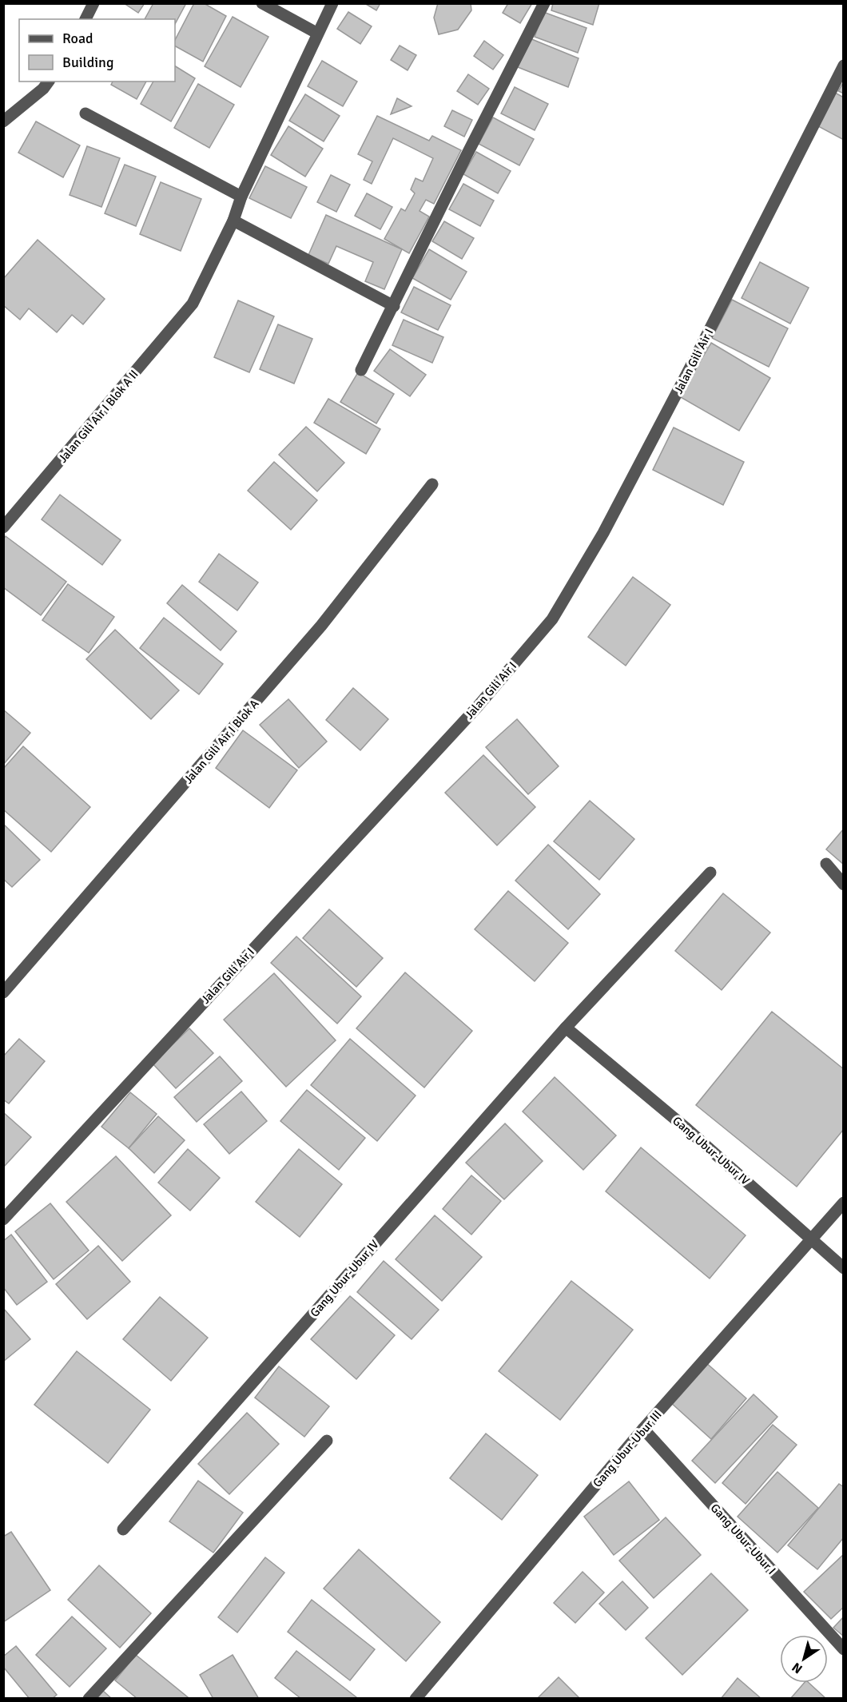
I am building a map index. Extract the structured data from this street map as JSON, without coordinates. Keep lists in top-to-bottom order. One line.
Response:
{"streets":{"street":["Jalan Gili Air I","Jalan Gili Air I Blok A II","Jalan Gili Air I Blok A","Gang Ubur-Ubur IV","Gang Ubur-Ubur III","Gang Ubur-Ubur I"]},"crossings":[["Gang Ubur-Ubur IV","Gang Ubur-Ubur III"],["Gang Ubur-Ubur III","Gang Ubur-Ubur I"]],"legend":["Road","Building"],"north":"bottom left"}
